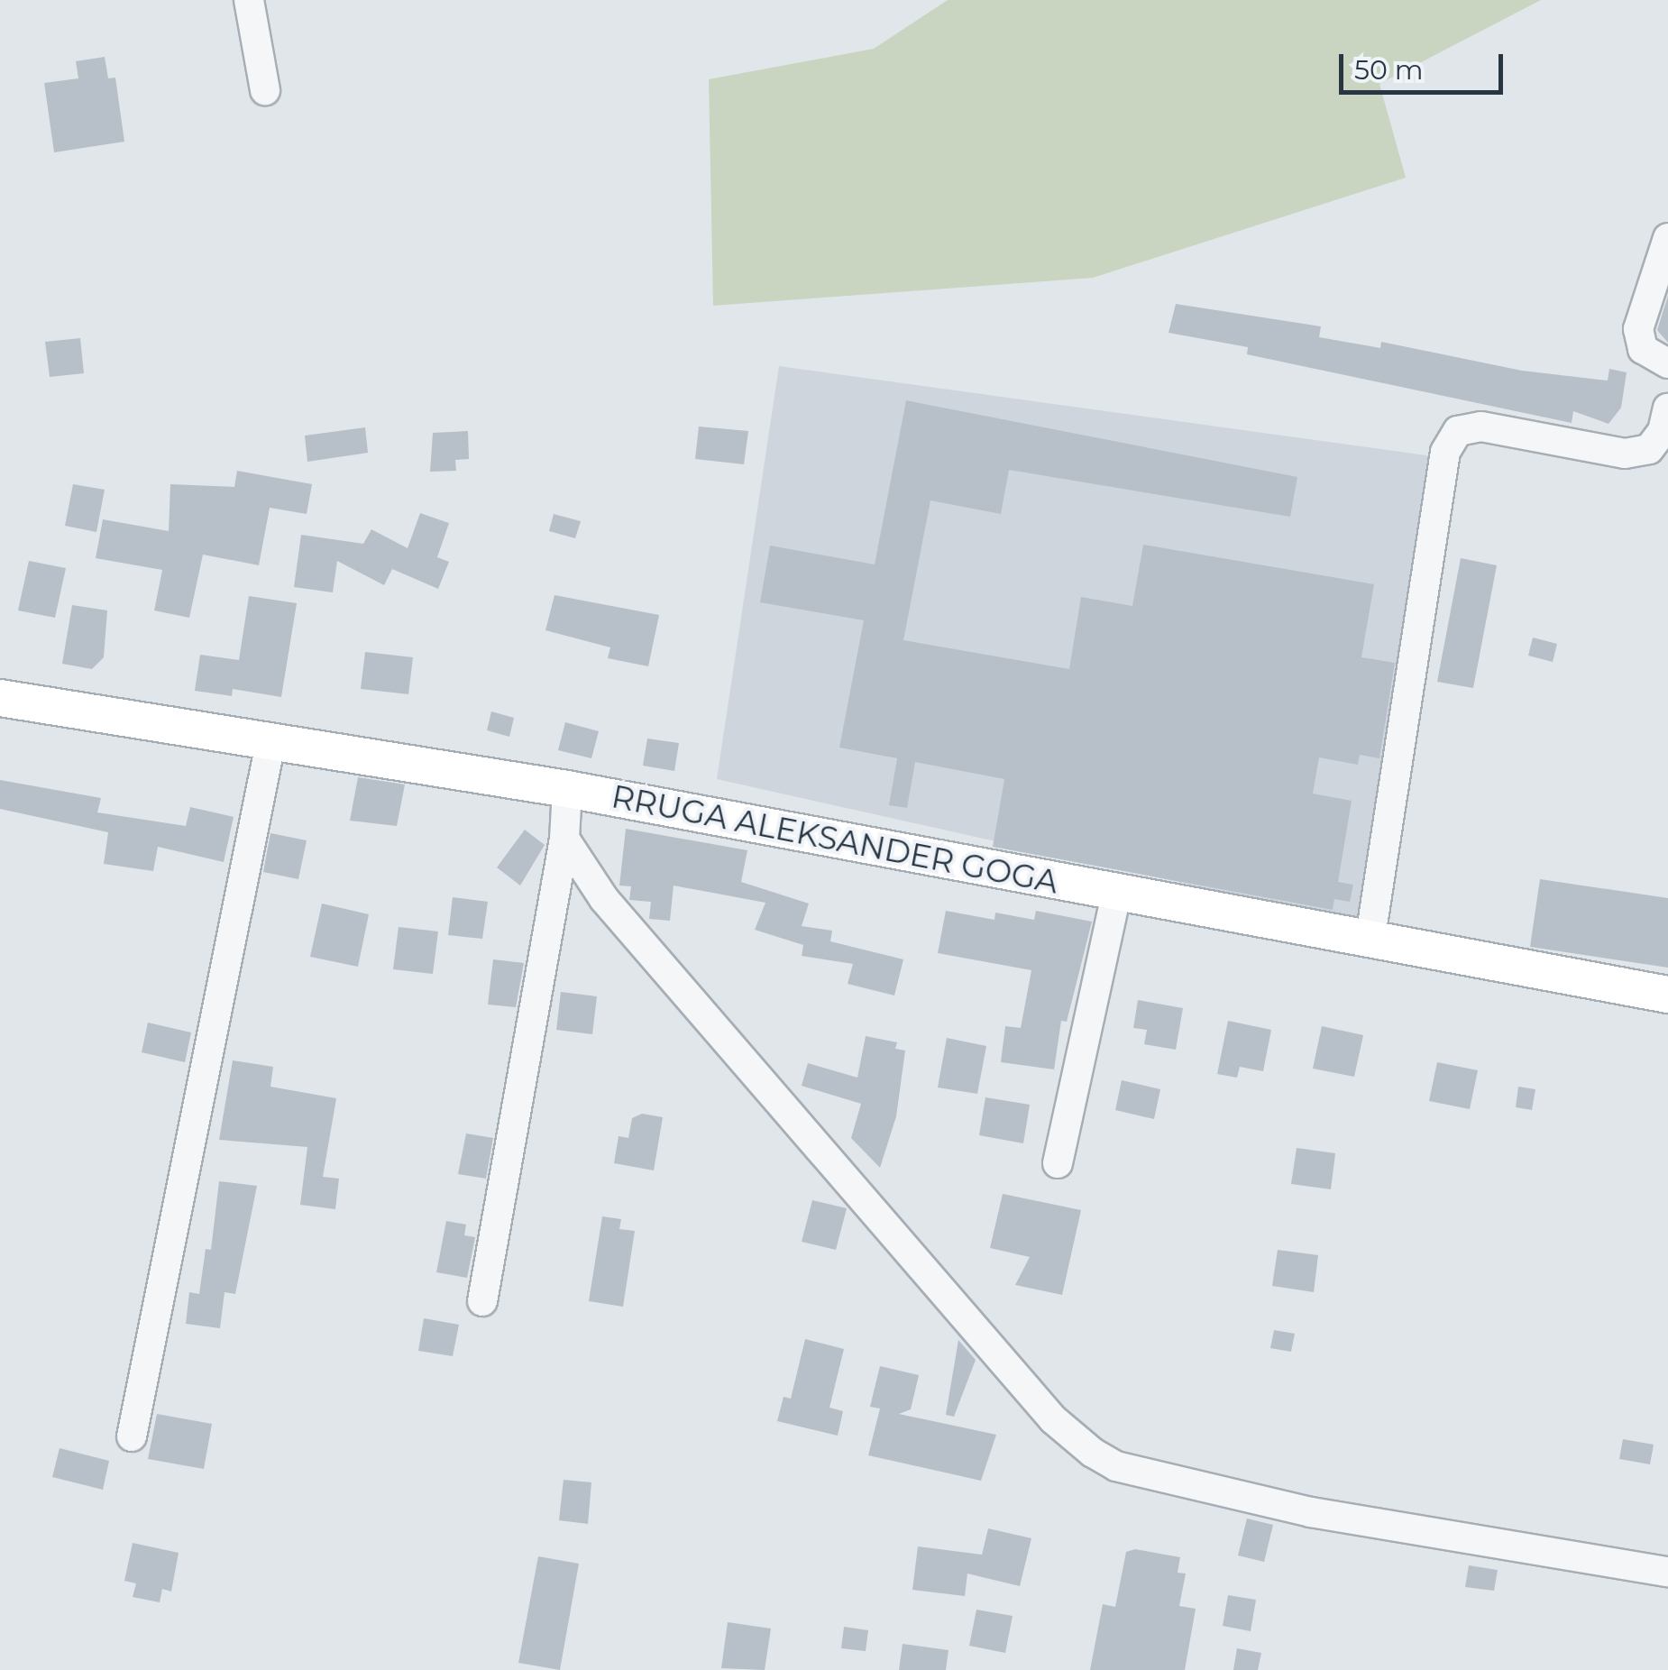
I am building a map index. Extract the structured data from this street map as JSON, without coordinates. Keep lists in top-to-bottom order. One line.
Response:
{"streets":{"main road":["RRUGA ALEKSANDER GOGA"]},"scale_bar":"50 m"}
